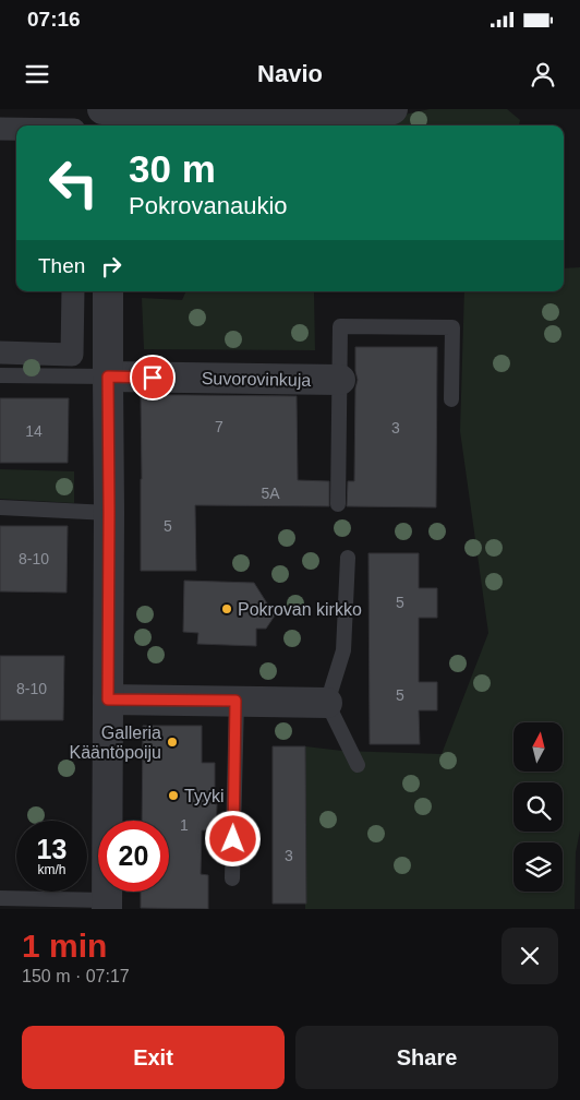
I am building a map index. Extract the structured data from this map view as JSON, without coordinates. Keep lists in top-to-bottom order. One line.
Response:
{"streets":{"street":["Suvorovinkuja"]},"places":["Pokrovan kirkko","Galleria Kääntöpoiju","Tyyki"],"house_numbers":["7","3","14","5A","5","8-10","5","8-10","5","1","3"],"north":"top","page":{"status":"07:16","header":"Navio","turn":["30 m","Pokrovanaukio"],"then":"Then","speed":"13 km/h","limit":"20","heading":["1 min","150 m · 07:17"],"buttons":["Exit","Share"]}}
